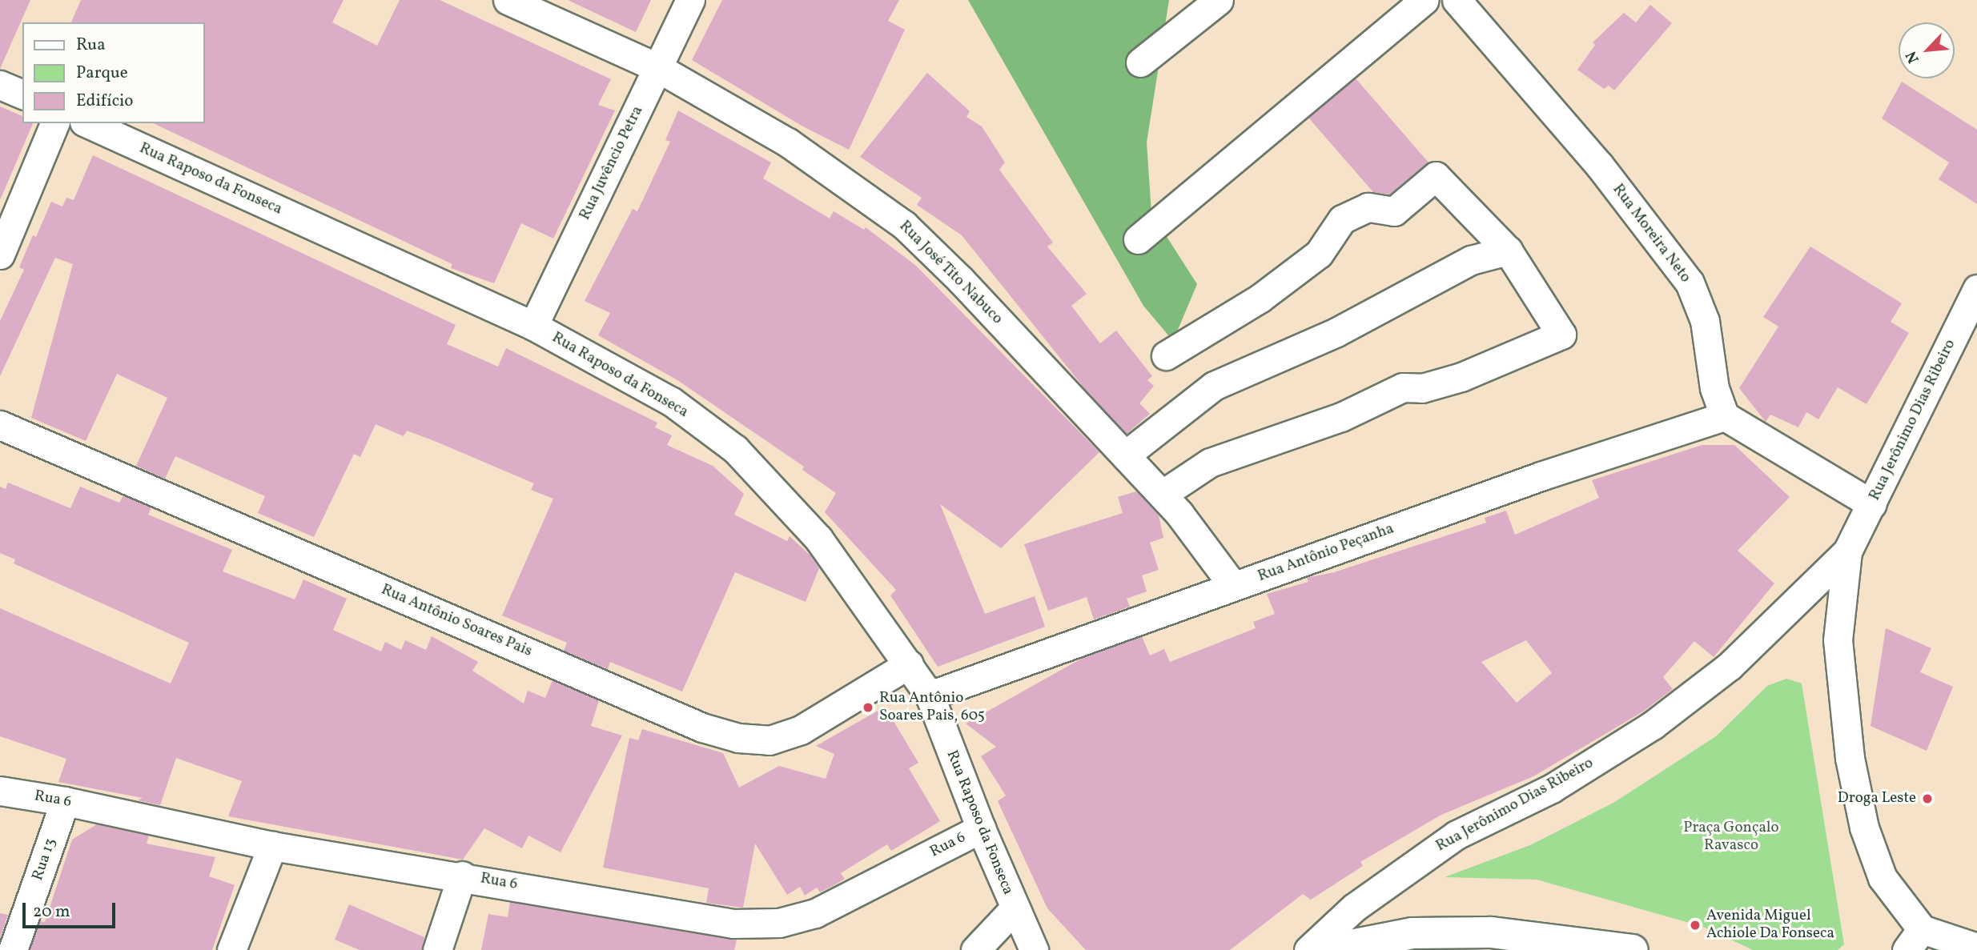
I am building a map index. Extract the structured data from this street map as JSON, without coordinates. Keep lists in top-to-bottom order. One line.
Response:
{"streets":{"street":["Rua Juvêncio Petra","Rua Raposo da Fonseca","Rua Moreira Neto","Rua José Tito Nabuco","Rua Jerônimo Dias Ribeiro","Rua Antônio Peçanha","Rua Antônio Soares Pais","Rua 6","Rua 13"]},"crossings":[["Rua Juvêncio Petra","Rua Raposo da Fonseca"],["Rua Juvêncio Petra","Rua José Tito Nabuco"],["Rua Raposo da Fonseca","Rua Antônio Peçanha"],["Rua Raposo da Fonseca","Rua Antônio Soares Pais"],["Rua Raposo da Fonseca","Rua 6"],["Rua Moreira Neto","Rua Antônio Peçanha"],["Rua José Tito Nabuco","Rua Antônio Peçanha"],["Rua 6","Rua 13"]],"parks":["Praça Gonçalo Ravasco"],"places":["Rua Antônio Soares Pais, 605","Droga Leste","Avenida Miguel Achiole Da Fonseca"],"legend":["Rua","Parque","Edifício"],"scale_bar":"20 m","north":"bottom left"}
